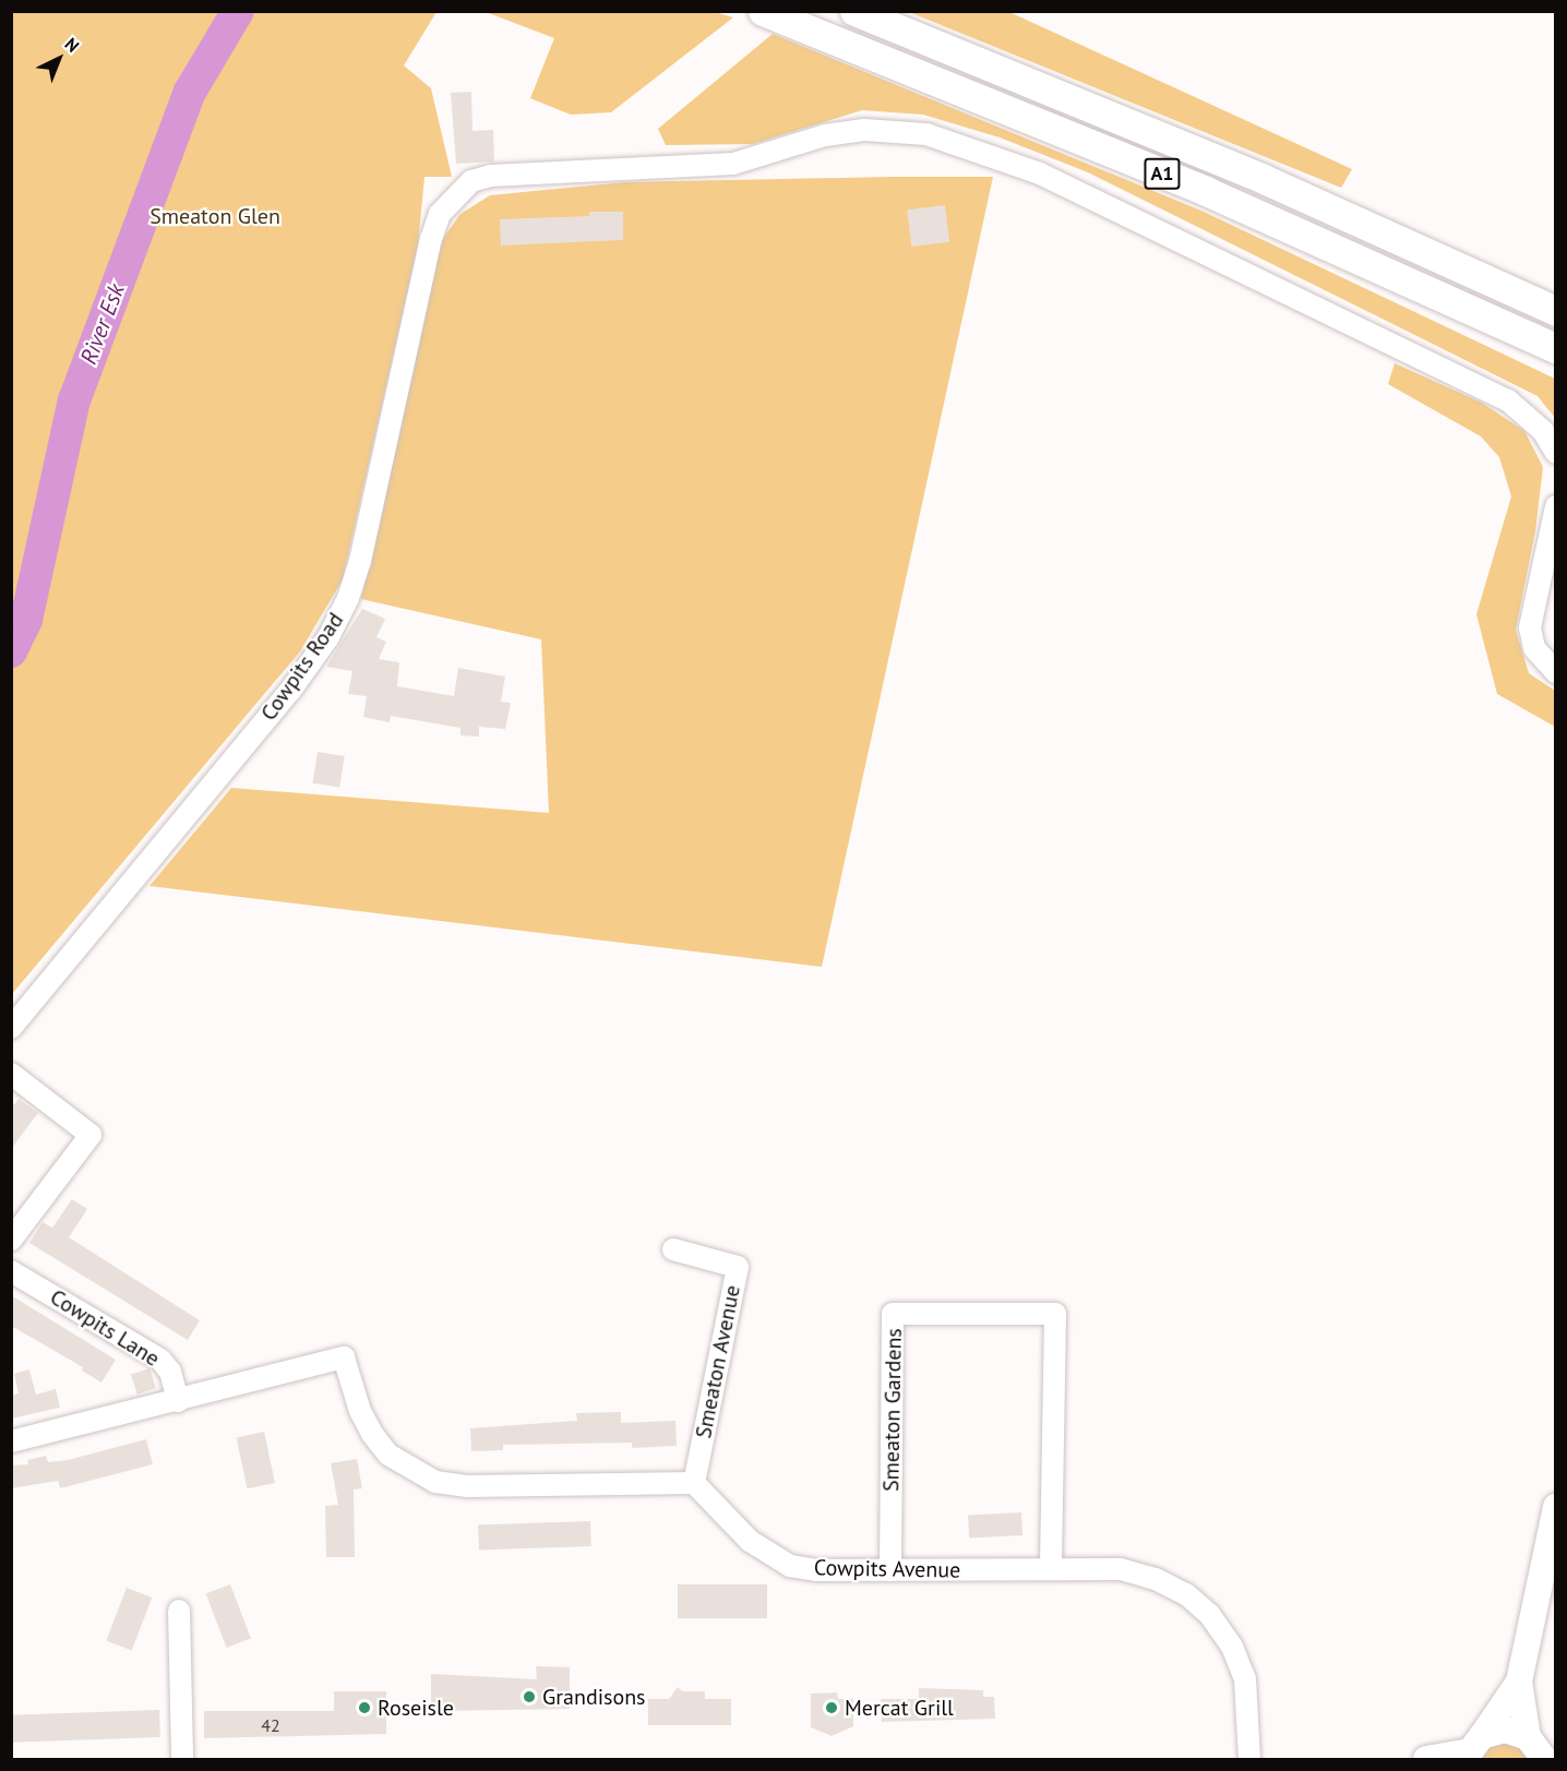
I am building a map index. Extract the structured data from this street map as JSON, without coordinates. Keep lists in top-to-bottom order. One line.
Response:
{"streets":{"highway":["A1"],"street":["Cowpits Road","Cowpits Lane","Smeaton Avenue","Smeaton Gardens","Cowpits Avenue"]},"crossings":[["Smeaton Avenue","Cowpits Avenue"],["Smeaton Gardens","Cowpits Avenue"]],"water":["River Esk"],"parks":["Smeaton Glen"],"places":["Grandisons","Roseisle","Mercat Grill"],"house_numbers":["42"],"north":"top right"}
